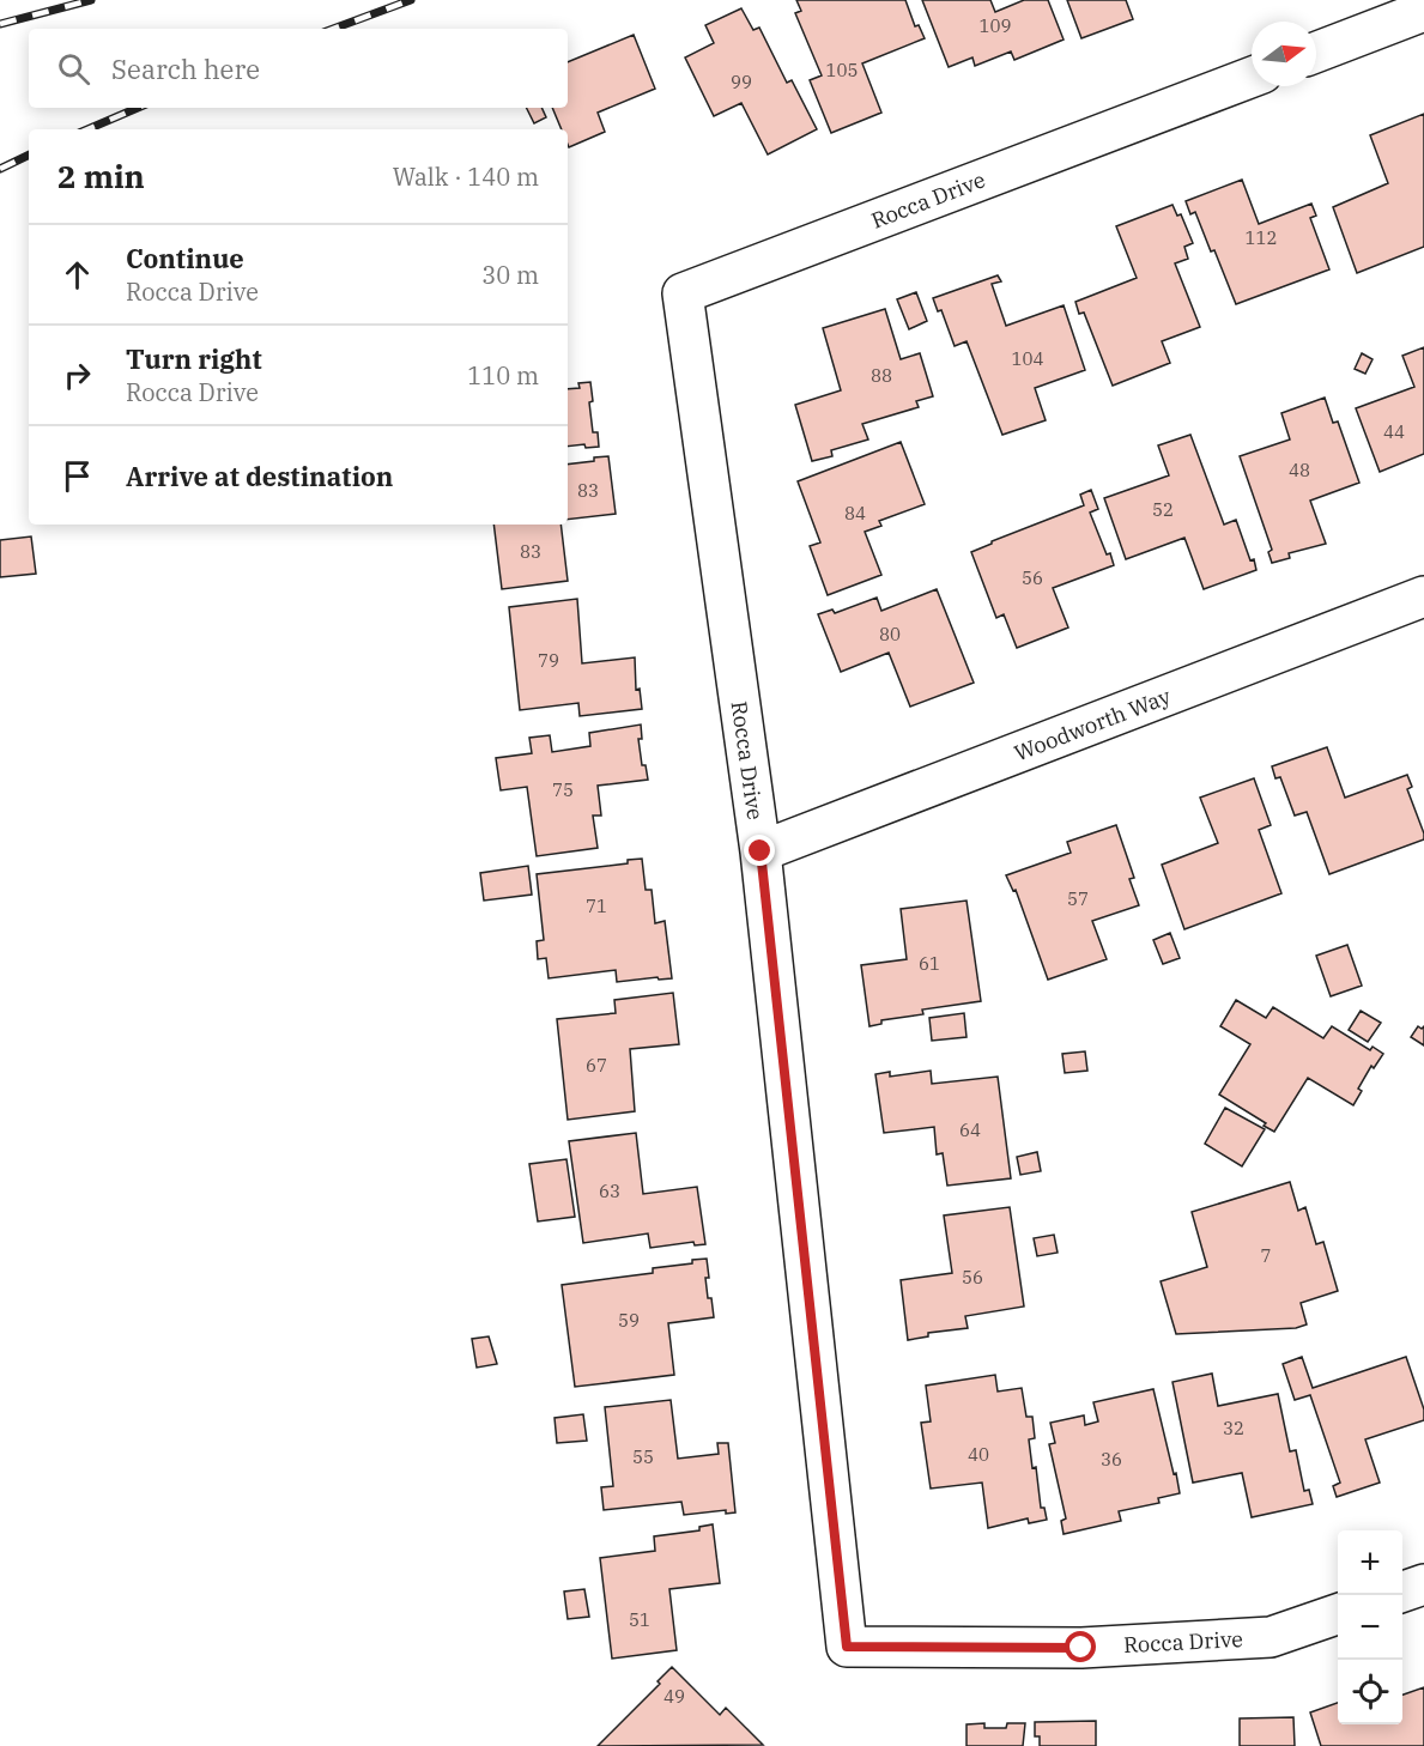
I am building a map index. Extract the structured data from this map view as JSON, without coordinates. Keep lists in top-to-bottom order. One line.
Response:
{"streets":{"street":["Rocca Drive","Woodworth Way"]},"crossings":[["Rocca Drive","Woodworth Way"]],"house_numbers":["109","105","99","112","104","88","44","48","83","52","84","83","56","80","79","75","57","71","61","67","64","63","7","56","59","32","40","55","36","51","49"],"north":"right","page":{"search":"Search here","heading":["2 min","Walk · 140 m"],"list":[["Continue","Rocca Drive","30 m"],["Turn right","Rocca Drive","110 m"],"Arrive at destination"],"map_buttons":["+","−"]}}
